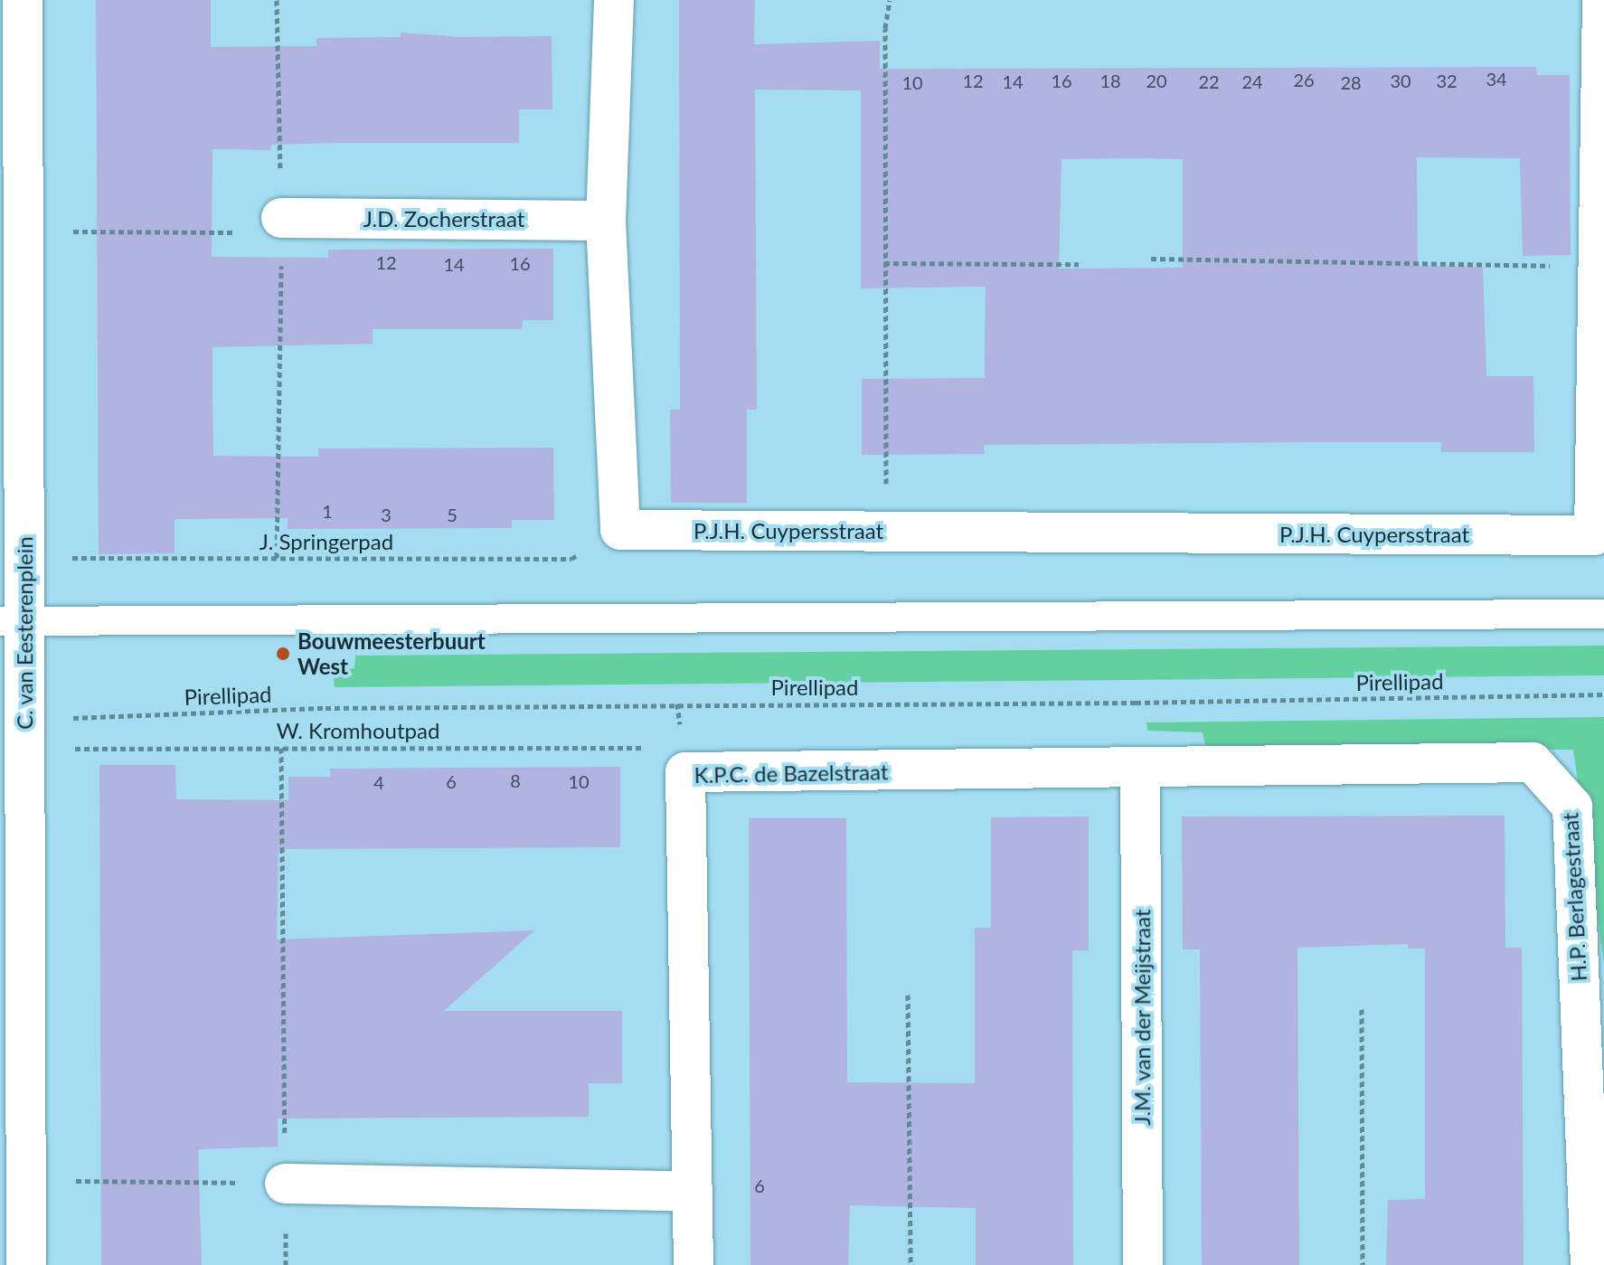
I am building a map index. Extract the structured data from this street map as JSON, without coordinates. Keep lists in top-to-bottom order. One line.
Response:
{"streets":{"street":["J.D. Zocherstraat","P.J.H. Cuypersstraat","C. van Eesterenplein","K.P.C. de Bazelstraat","H.P. Berlagestraat","J.M. van der Meijstraat"],"path":["J. Springerpad","Pirellipad","W. Kromhoutpad"]},"crossings":[["P.J.H. Cuypersstraat","J. Springerpad"],["J. Springerpad","C. van Eesterenplein"],["C. van Eesterenplein","Pirellipad"],["C. van Eesterenplein","W. Kromhoutpad"],["Pirellipad","W. Kromhoutpad"],["W. Kromhoutpad","K.P.C. de Bazelstraat"],["K.P.C. de Bazelstraat","H.P. Berlagestraat"],["K.P.C. de Bazelstraat","J.M. van der Meijstraat"],["H.P. Berlagestraat","J.M. van der Meijstraat"]],"places":["Bouwmeesterbuurt West"],"house_numbers":["34","26","12","16","18","20","30","32","14","22","24","10","28","12","16","14","1","3","5","8","6","10","4","6"]}
